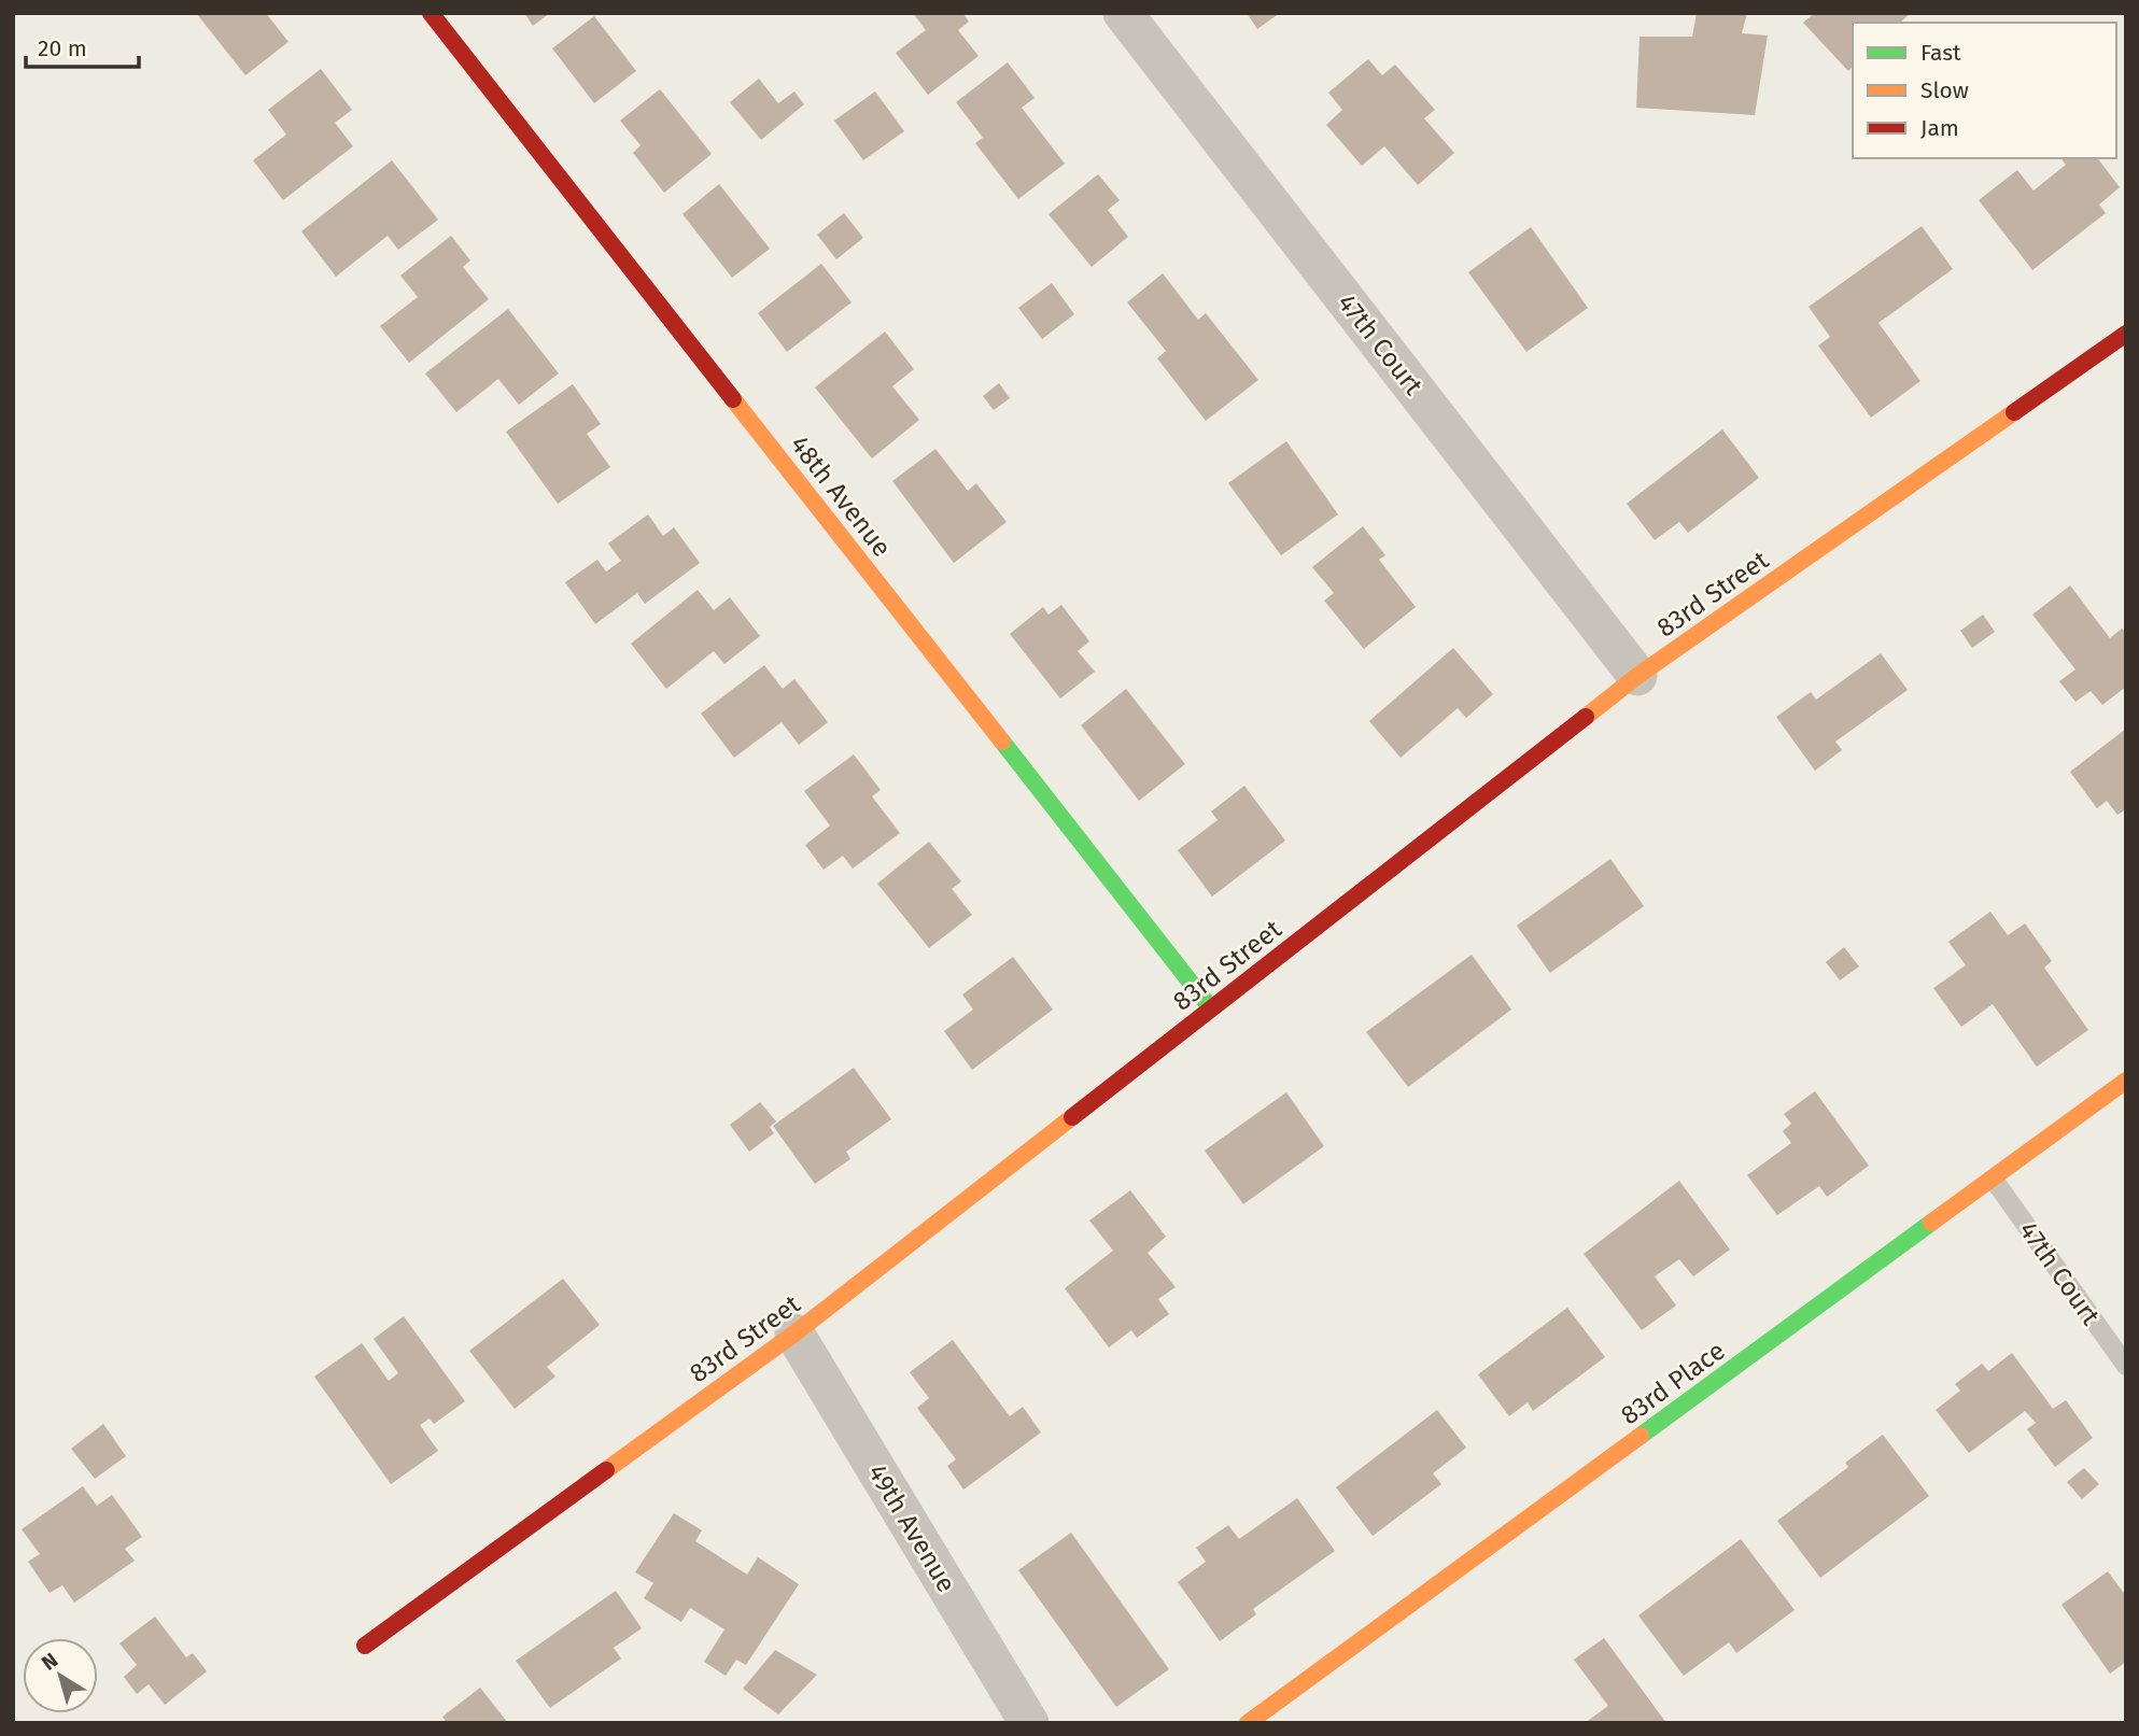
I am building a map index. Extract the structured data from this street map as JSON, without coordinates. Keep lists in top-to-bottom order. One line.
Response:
{"streets":{"street":["47th Court","48th Avenue","83rd Street","83rd Place","49th Avenue"]},"crossings":[["47th Court","83rd Street"],["47th Court","83rd Place"],["48th Avenue","83rd Street"],["83rd Street","49th Avenue"]],"legend":["Fast","Slow","Jam"],"scale_bar":"20 m","north":"top left"}
